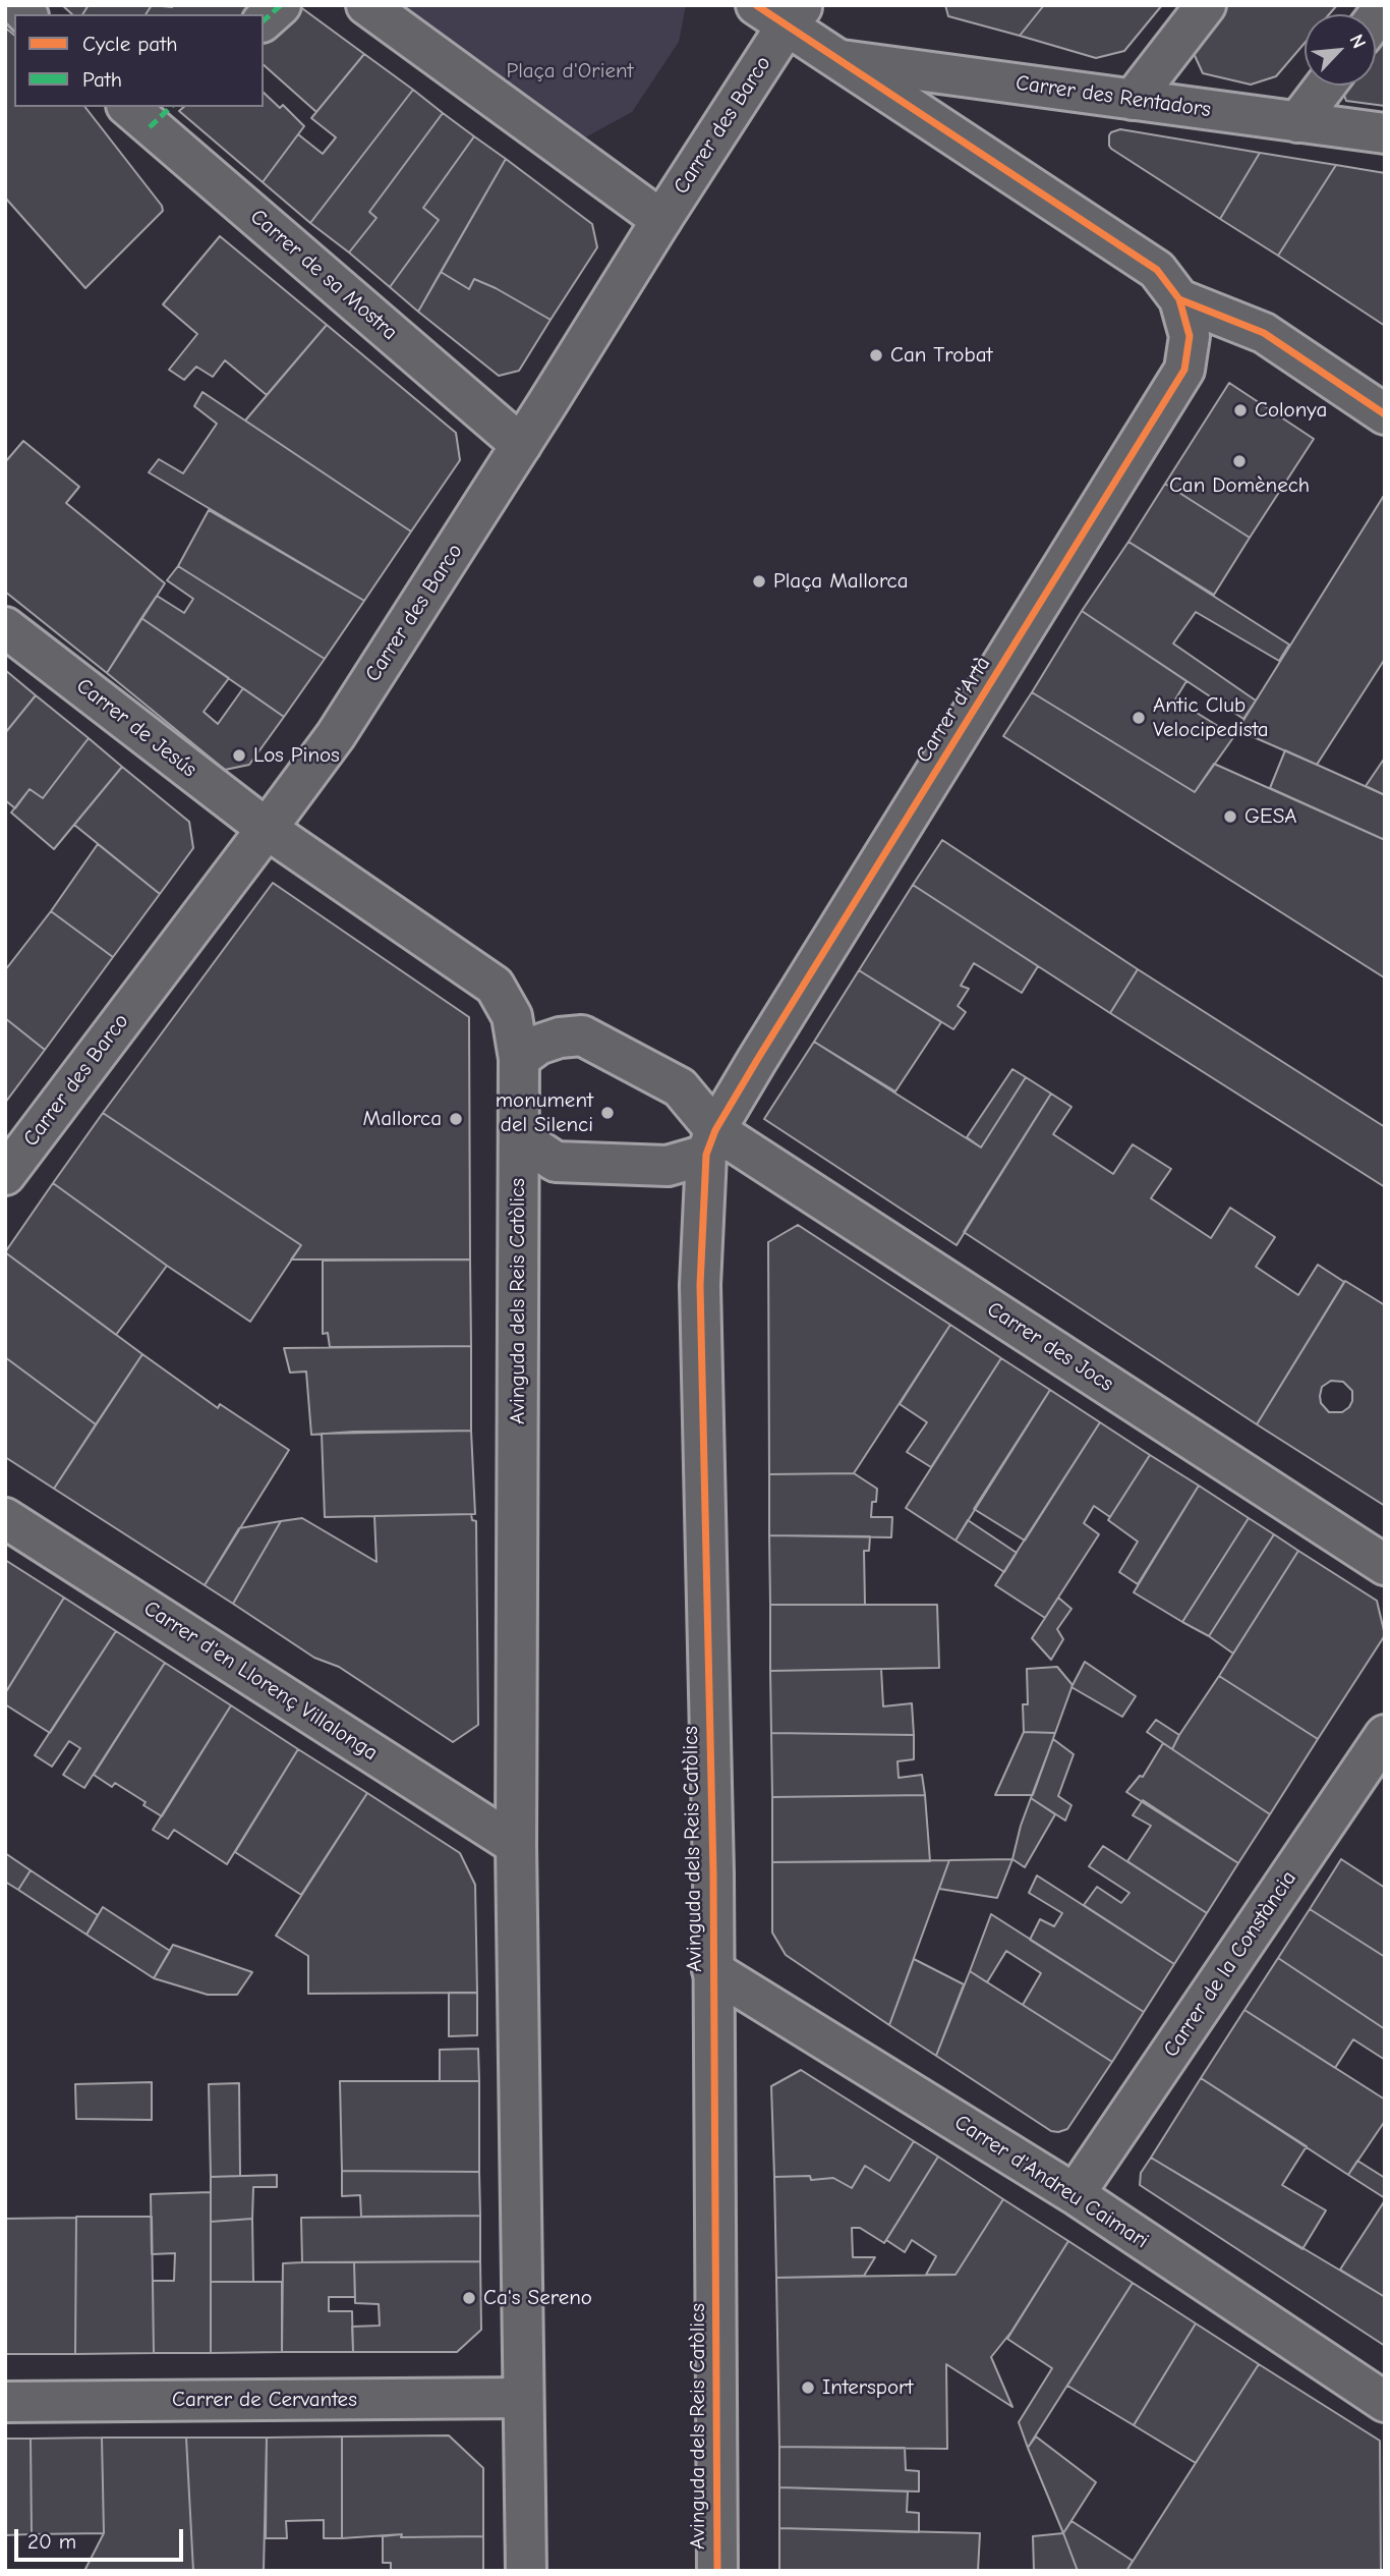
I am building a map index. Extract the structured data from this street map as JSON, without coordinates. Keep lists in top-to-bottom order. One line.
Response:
{"streets":{"street":["Carrer des Rentadors","Carrer des Barco","Carrer de sa Mostra","Carrer d'Artà","Carrer de Jesús","Avinguda dels Reis Catòlics","Carrer des Jocs","Carrer d'en Llorenç Villalonga","Carrer de la Constància","Carrer d'Andreu Caimari","Carrer de Cervantes"]},"crossings":[["Carrer des Barco","Carrer de sa Mostra"],["Carrer des Barco","Carrer de Jesús"],["Carrer d'Artà","Avinguda dels Reis Catòlics"],["Carrer d'Artà","Carrer des Jocs"],["Carrer de Jesús","Avinguda dels Reis Catòlics"],["Carrer de Jesús","Carrer des Jocs"],["Avinguda dels Reis Catòlics","Carrer des Jocs"],["Avinguda dels Reis Catòlics","Carrer d'en Llorenç Villalonga"],["Avinguda dels Reis Catòlics","Carrer d'Andreu Caimari"],["Avinguda dels Reis Catòlics","Carrer de Cervantes"],["Carrer de la Constància","Carrer d'Andreu Caimari"]],"parks":["Plaça d'Orient"],"places":["Can Trobat","Colonya","Can Domènech","Plaça Mallorca","Antic Club Velocipedista","Los Pinos","GESA","monument del Silenci","Mallorca","Ca's Sereno","Intersport"],"legend":["Cycle path","Path"],"scale_bar":"20 m","north":"top right"}
